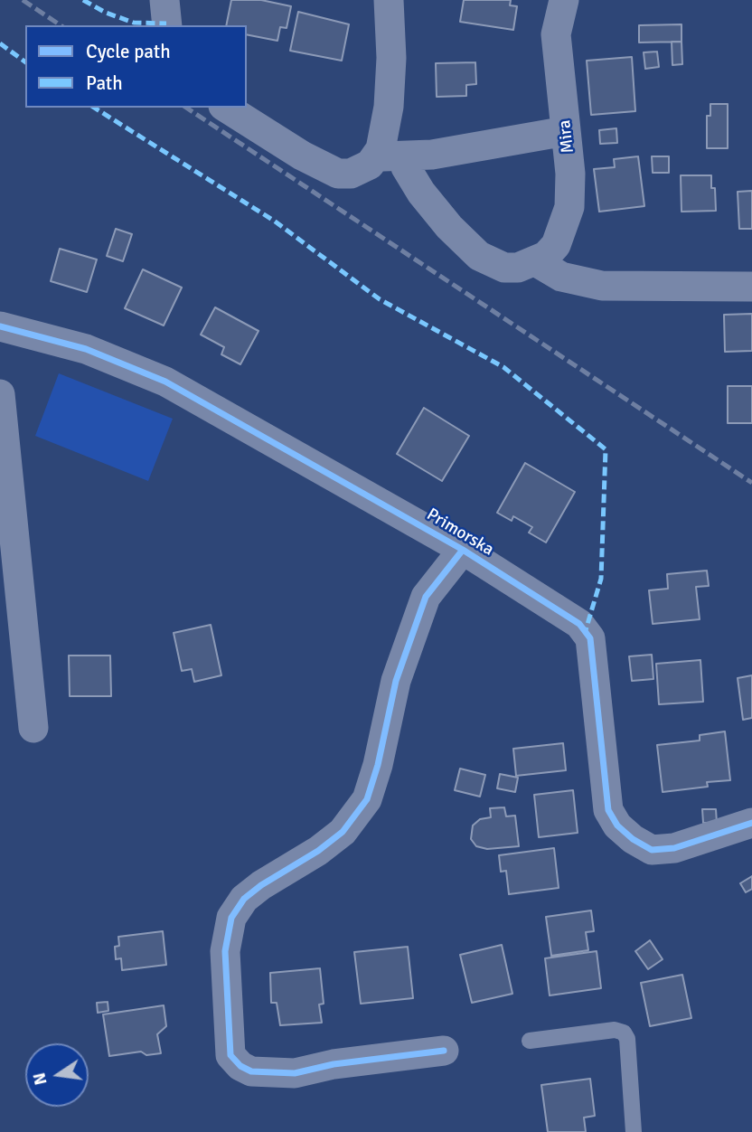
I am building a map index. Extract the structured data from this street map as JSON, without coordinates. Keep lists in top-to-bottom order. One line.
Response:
{"streets":{"street":["Mira","Primorska"]},"legend":["Cycle path","Path"],"north":"left"}
